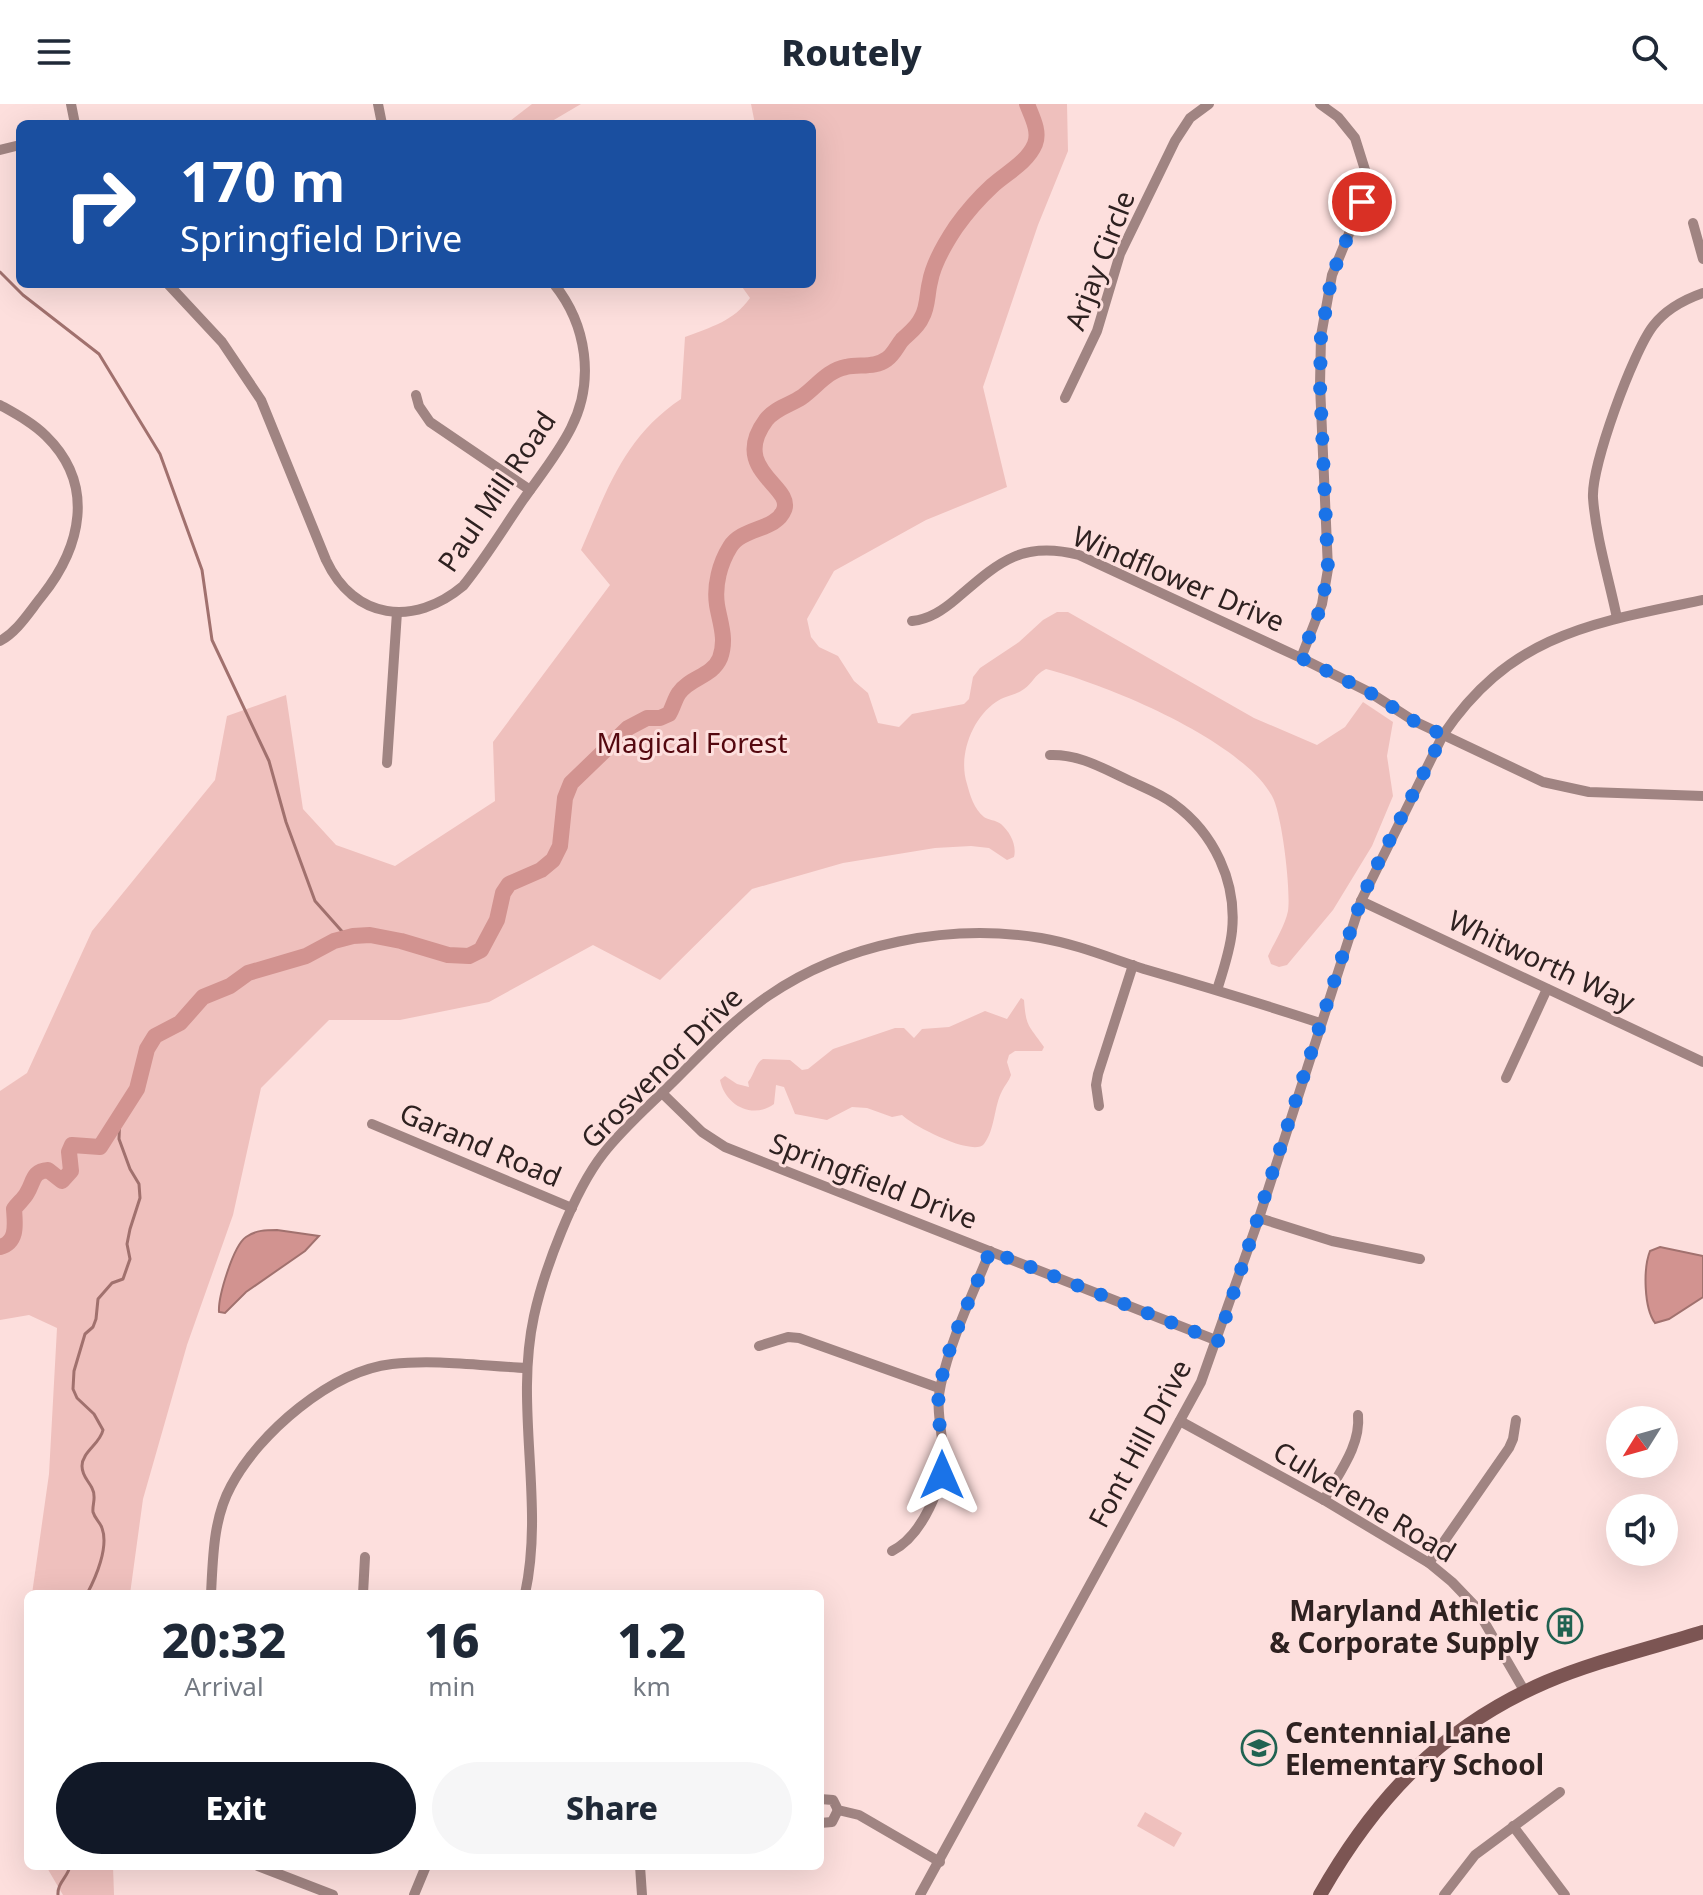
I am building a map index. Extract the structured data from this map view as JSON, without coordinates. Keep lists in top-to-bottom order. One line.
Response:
{"streets":{"street":["Arjay Circle","Paul Mill Road","Windflower Drive","Whitworth Way","Grosvenor Drive","Garand Road","Springfield Drive","Font Hill Drive","Culverene Road"]},"crossings":[["Windflower Drive","Font Hill Drive"],["Whitworth Way","Font Hill Drive"],["Grosvenor Drive","Garand Road"],["Grosvenor Drive","Springfield Drive"],["Grosvenor Drive","Font Hill Drive"],["Springfield Drive","Font Hill Drive"],["Font Hill Drive","Culverene Road"]],"parks":["Magical Forest"],"places":{"building":["Maryland Athletic & Corporate Supply"],"school or university":["Centennial Lane Elementary School"]},"north":"bottom left","page":{"header":"Routely","turn":["170 m","Springfield Drive"],"eta":["20:32","Arrival","16","min","1.2","km"],"buttons":["Exit","Share"]}}
